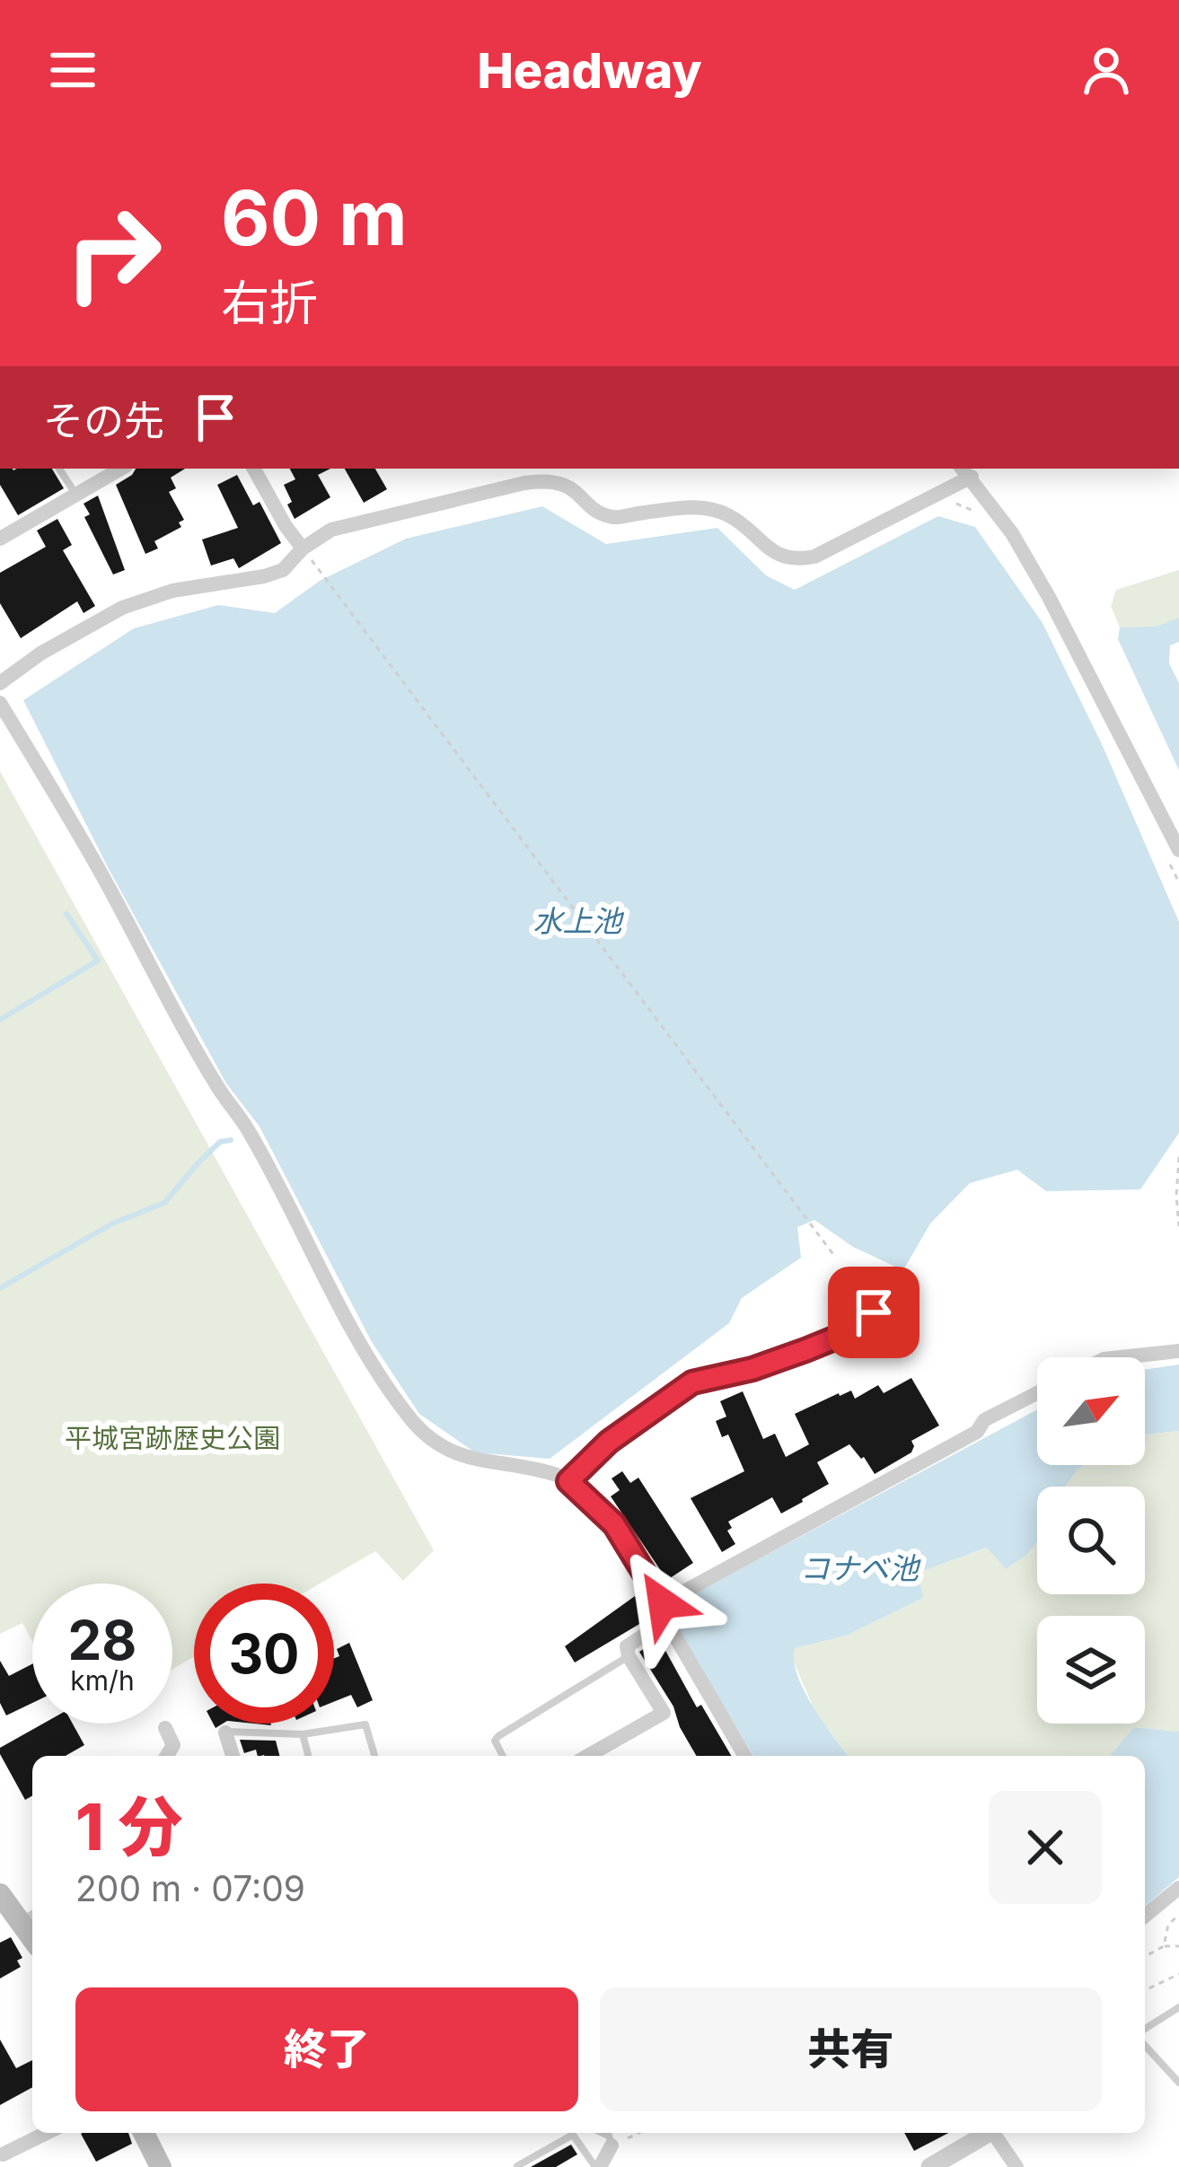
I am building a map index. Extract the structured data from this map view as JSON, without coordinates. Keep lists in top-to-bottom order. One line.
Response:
{"water":["水上池","コナベ池"],"parks":["平城宮跡歴史公園"],"north":"top right","page":{"header":"Headway","turn":["60 m","右折"],"then":"その先","speed":"28 km/h","limit":"30","heading":["1 分","200 m · 07:09"],"buttons":["終了","共有"]}}
